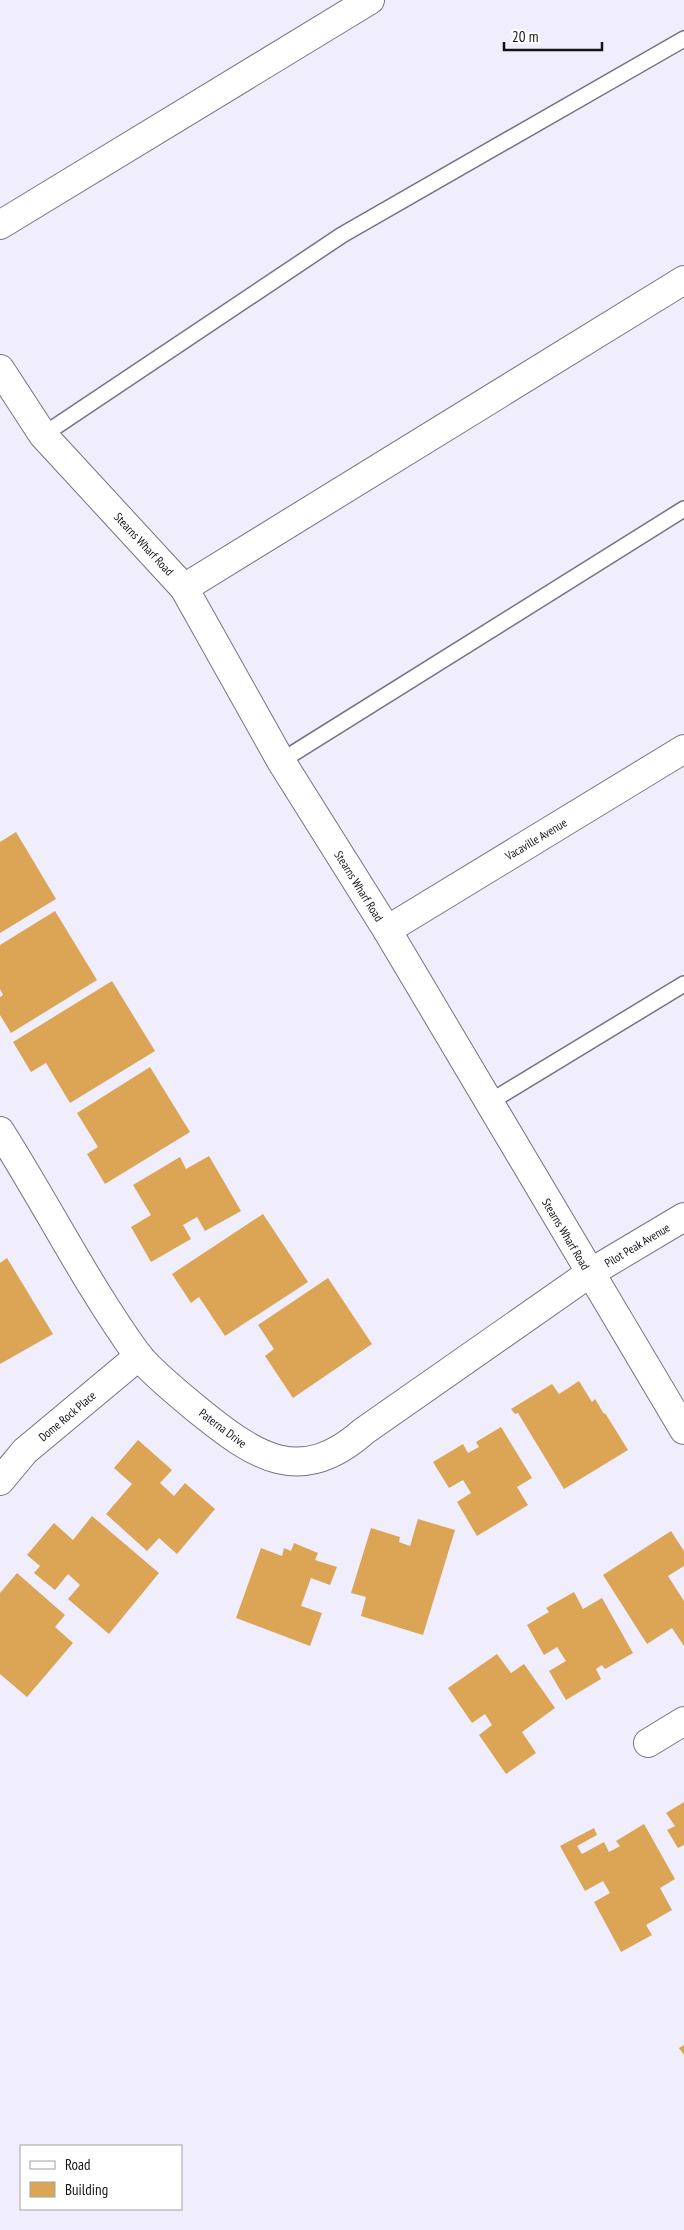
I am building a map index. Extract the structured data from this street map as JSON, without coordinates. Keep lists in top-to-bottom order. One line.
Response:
{"streets":{"street":["Stearns Wharf Road","Vacaville Avenue","Pilot Peak Avenue","Dome Rock Place","Paterna Drive"]},"crossings":[["Stearns Wharf Road","Vacaville Avenue"],["Stearns Wharf Road","Pilot Peak Avenue"],["Stearns Wharf Road","Paterna Drive"],["Pilot Peak Avenue","Paterna Drive"],["Dome Rock Place","Paterna Drive"]],"legend":["Road","Building"],"scale_bar":"20 m"}
